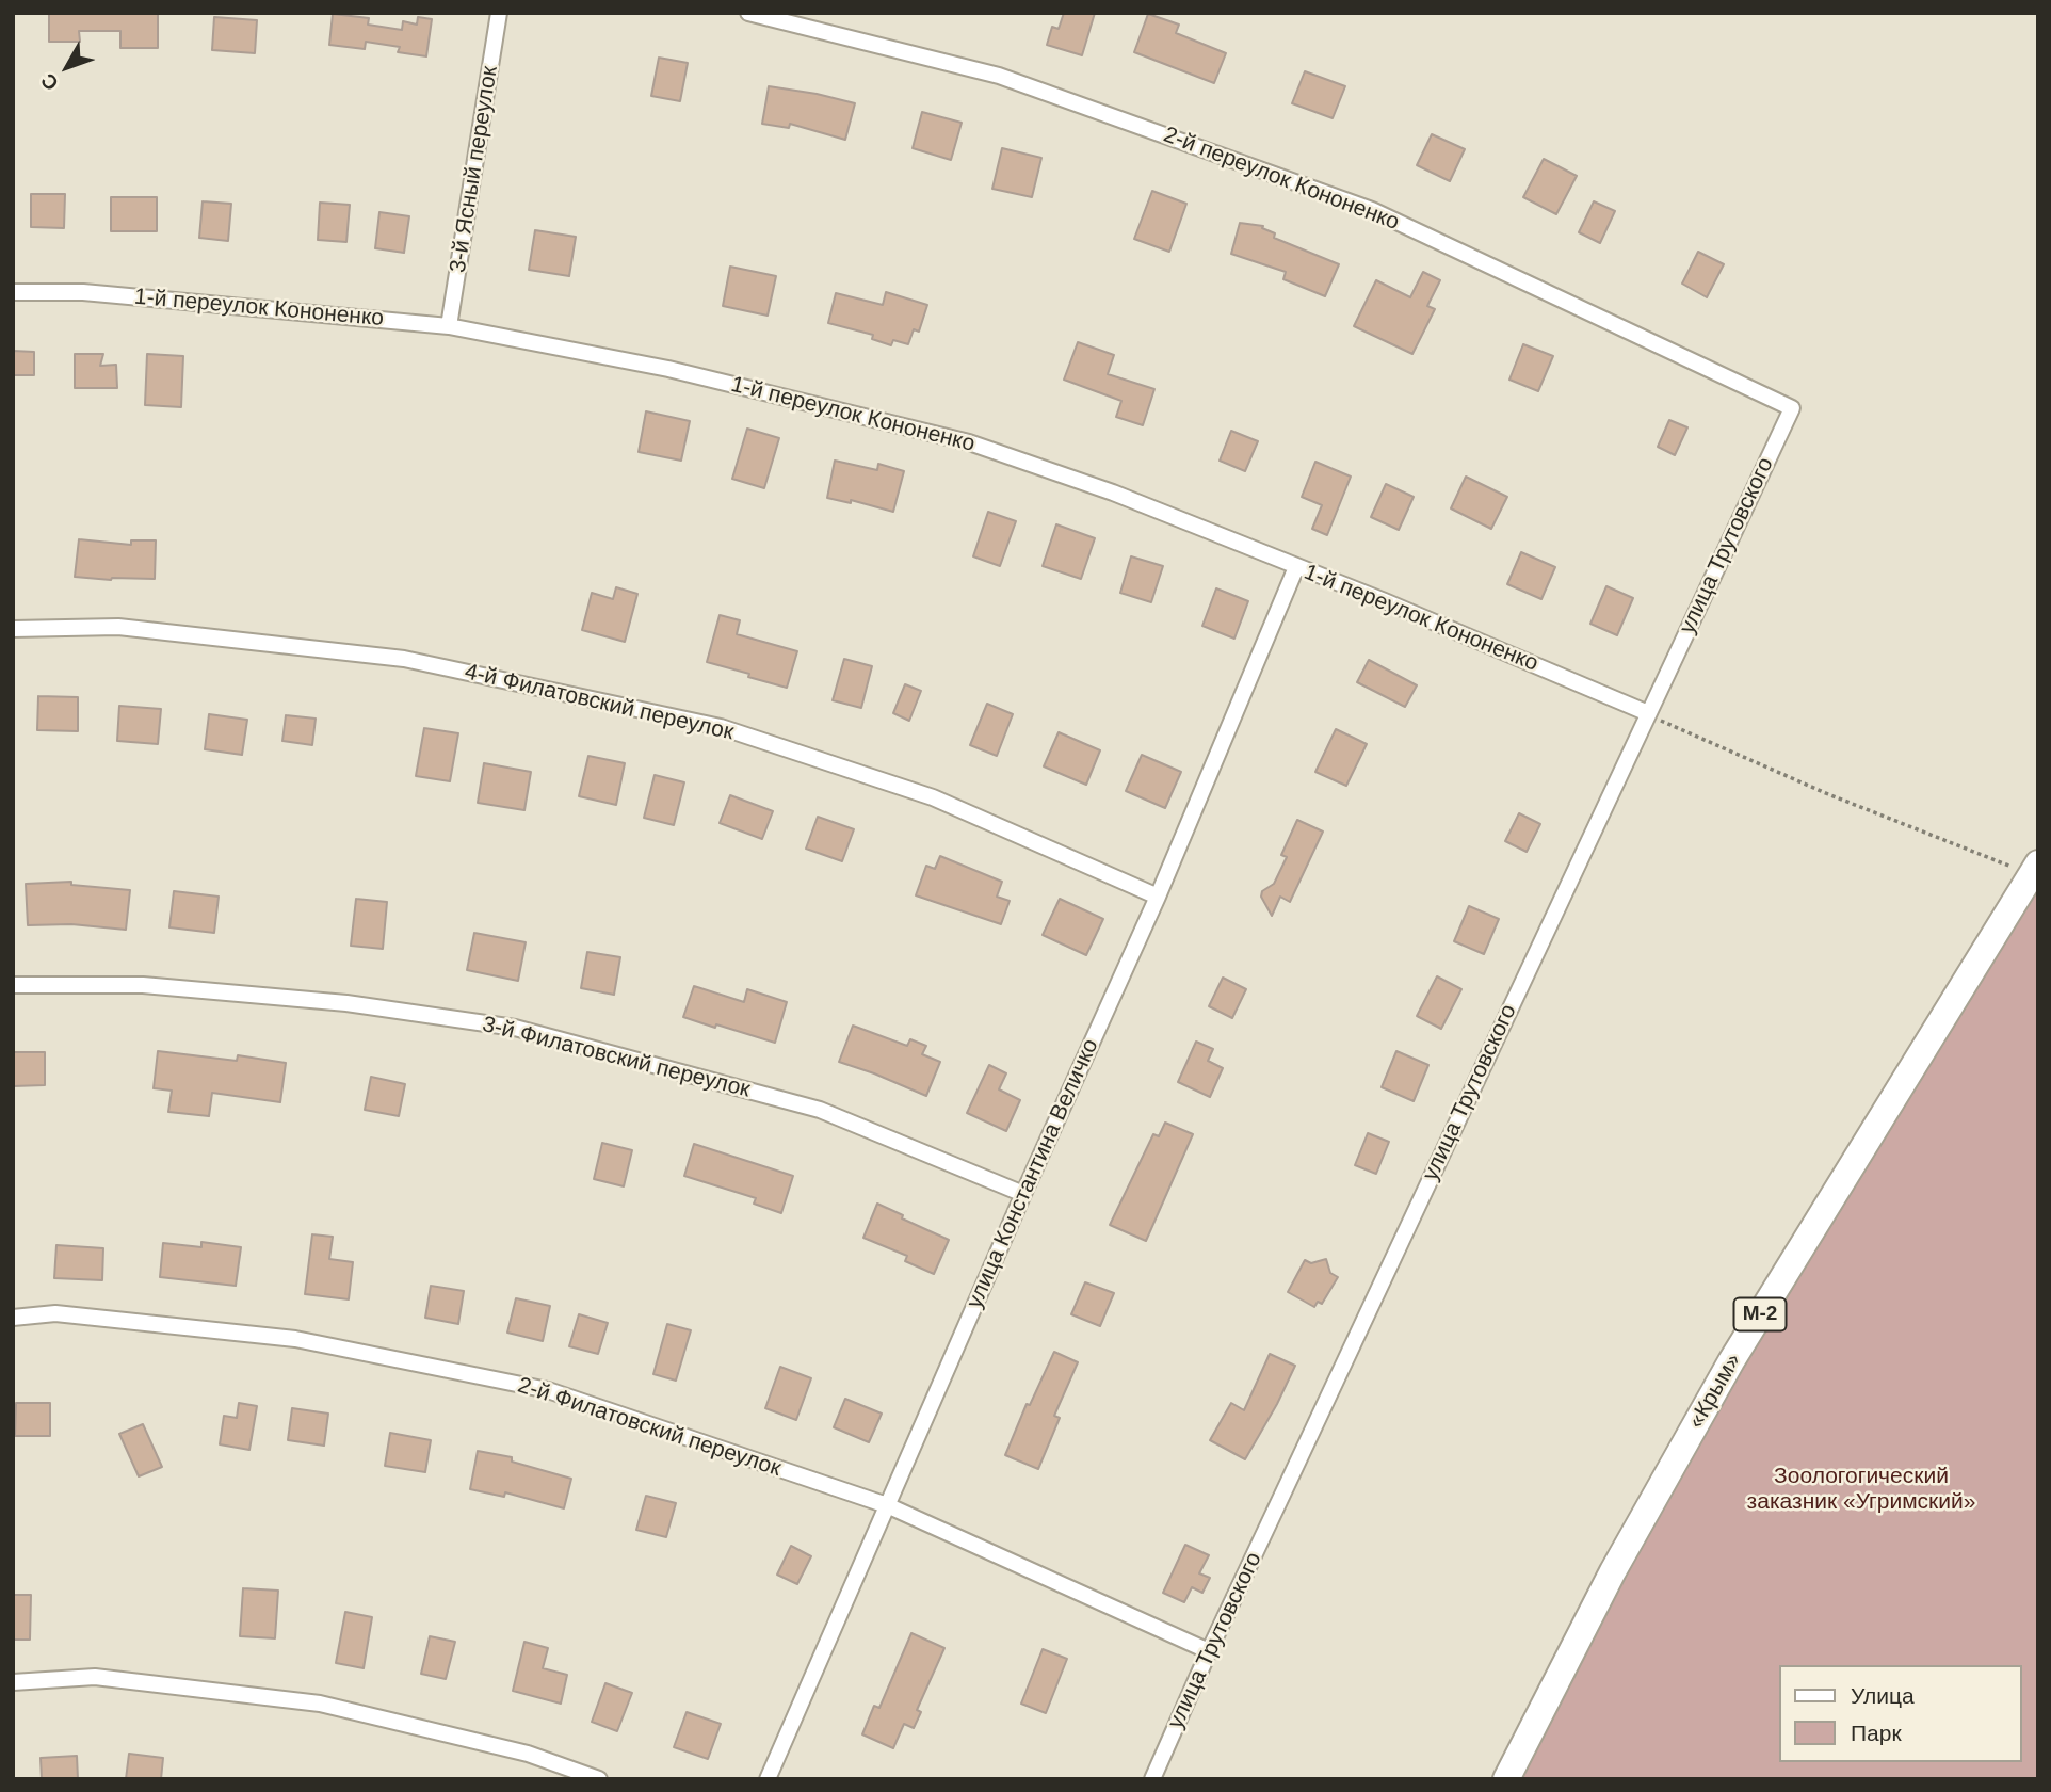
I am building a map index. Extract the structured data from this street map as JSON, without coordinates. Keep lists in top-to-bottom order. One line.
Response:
{"streets":{"highway":["М-2","«Крым»"],"street":["3-й Ясный переулок","2-й переулок Кононенко","1-й переулок Кононенко","улица Трутовского","4-й Филатовский переулок","3-й Филатовский переулок","улица Константина Величко","2-й Филатовский переулок"]},"crossings":[["3-й Ясный переулок","1-й переулок Кононенко"],["2-й переулок Кононенко","улица Трутовского"],["1-й переулок Кононенко","улица Трутовского"],["1-й переулок Кононенко","улица Константина Величко"],["улица Трутовского","2-й Филатовский переулок"],["4-й Филатовский переулок","улица Константина Величко"],["3-й Филатовский переулок","улица Константина Величко"],["улица Константина Величко","2-й Филатовский переулок"]],"parks":["Зоологогический заказник «Угримский»"],"legend":["Улица","Парк"],"north":"bottom left"}
